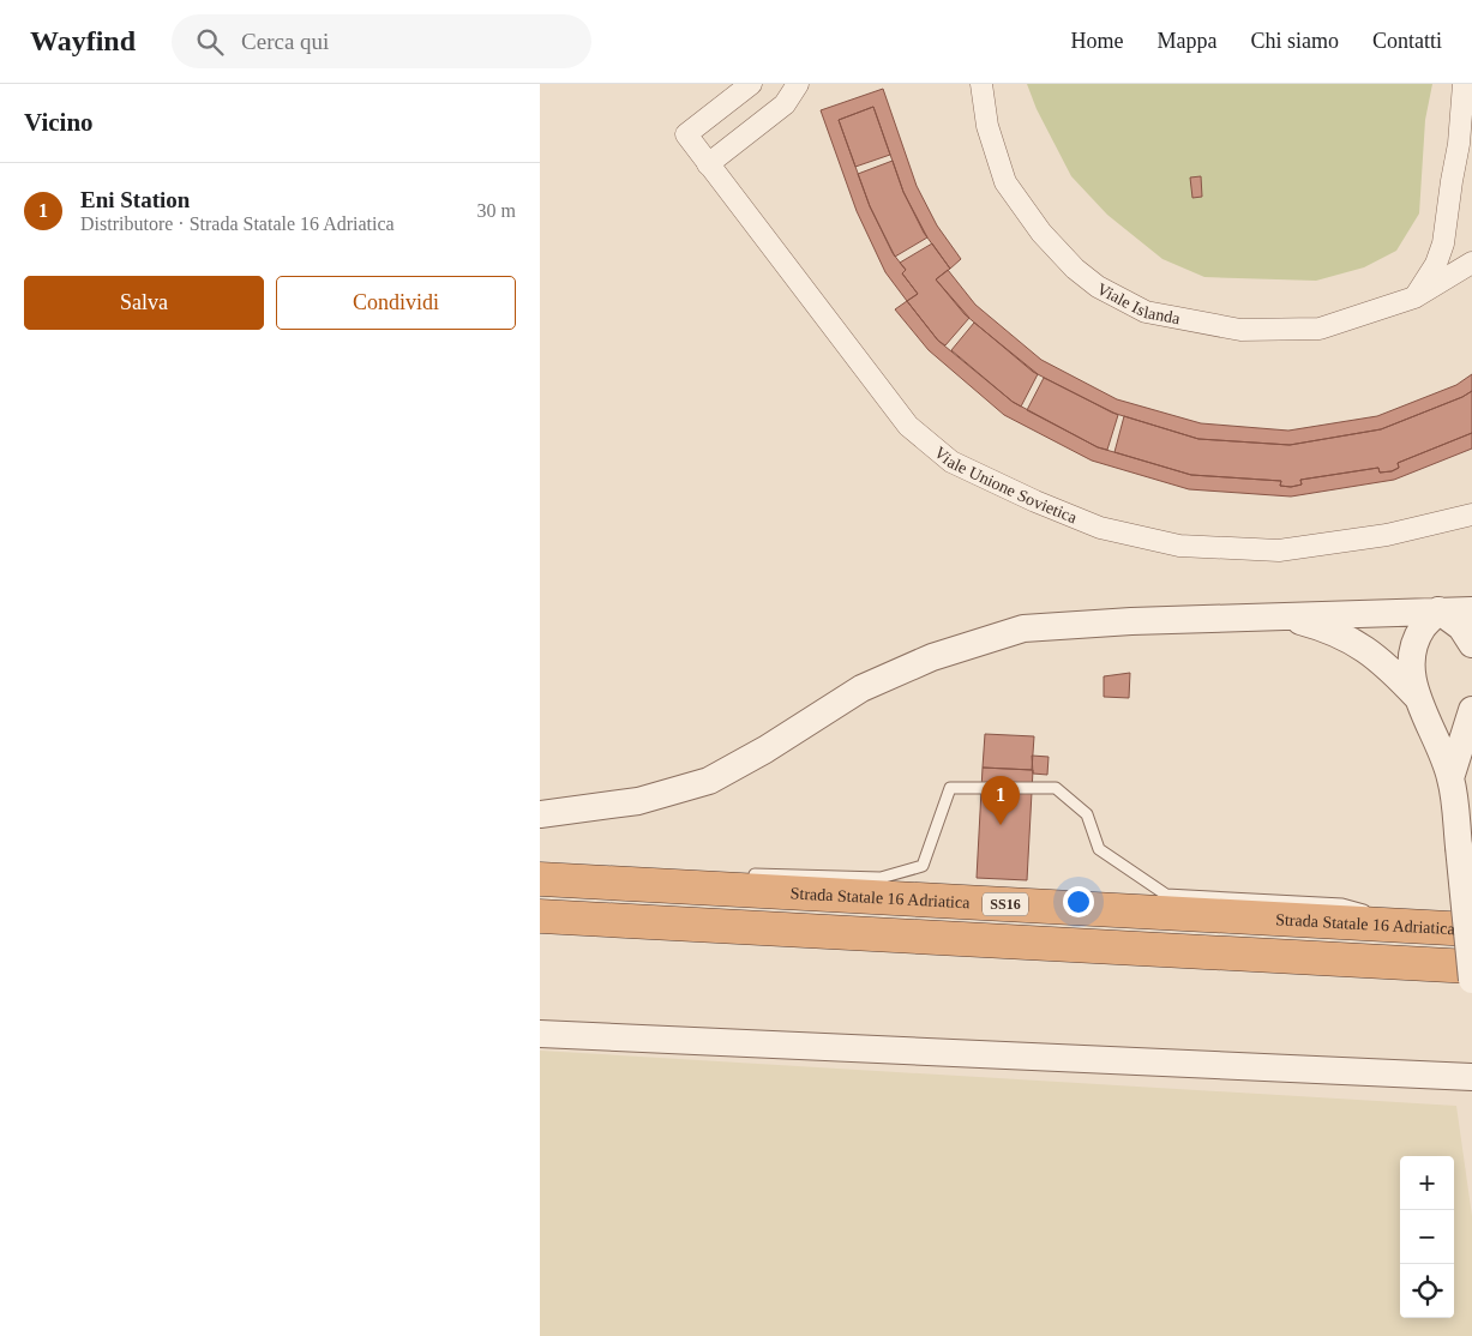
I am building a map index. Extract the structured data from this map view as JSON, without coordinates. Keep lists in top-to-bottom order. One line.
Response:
{"streets":{"highway":["Strada Statale 16 Adriatica","SS16"],"street":["Viale Islanda","Viale Unione Sovietica"]},"page":{"header":"Wayfind","search":"Cerca qui","nav":["Home","Mappa","Chi siamo","Contatti"],"heading":"Vicino","list":[{"mark":"1","name":"Eni Station","note":"Distributore · Strada Statale 16 Adriatica","value":"30 m"}],"buttons":["Salva","Condividi"],"pins":"1","map_buttons":["+","−"]}}
